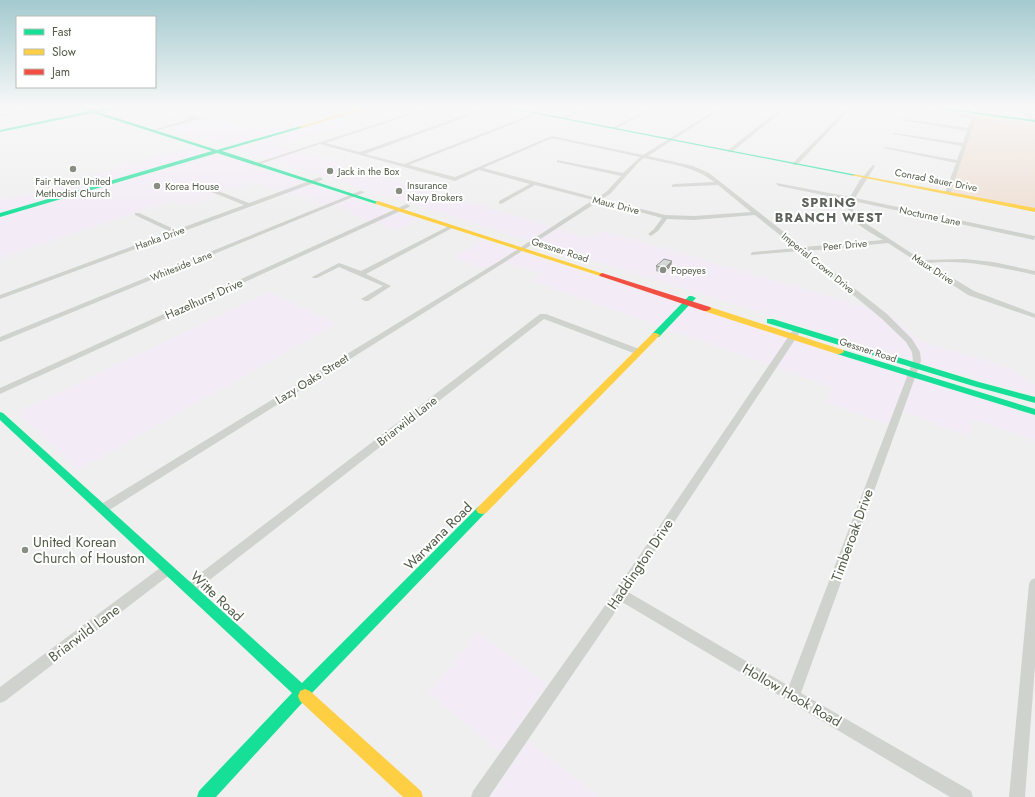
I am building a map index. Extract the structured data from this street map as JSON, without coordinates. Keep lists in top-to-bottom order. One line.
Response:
{"streets":{"main road":["Conrad Sauer Drive","Gessner Road","Warwana Road","Witte Road"],"street":["Maux Drive","Nocturne Lane","Hanka Drive","Peer Drive","Imperial Crown Drive","Whiteside Lane","Hazelhurst Drive","Lazy Oaks Street","Briarwild Lane","Timberoak Drive","Haddington Drive","Hollow Hook Road"]},"crossings":[["Maux Drive","Nocturne Lane"],["Maux Drive","Peer Drive"],["Maux Drive","Imperial Crown Drive"],["Maux Drive","Lazy Oaks Street"],["Hanka Drive","Gessner Road"],["Peer Drive","Imperial Crown Drive"],["Gessner Road","Imperial Crown Drive"],["Gessner Road","Whiteside Lane"],["Gessner Road","Hazelhurst Drive"],["Gessner Road","Lazy Oaks Street"],["Gessner Road","Timberoak Drive"],["Gessner Road","Warwana Road"],["Gessner Road","Haddington Drive"],["Imperial Crown Drive","Lazy Oaks Street"],["Imperial Crown Drive","Timberoak Drive"],["Lazy Oaks Street","Witte Road"],["Briarwild Lane","Warwana Road"],["Briarwild Lane","Witte Road"],["Timberoak Drive","Hollow Hook Road"],["Warwana Road","Witte Road"],["Haddington Drive","Hollow Hook Road"]],"districts":["SPRING BRANCH WEST"],"places":["Fair Haven United Methodist Church","Jack in the Box","Korea House","Insurance Navy Brokers","Popeyes","United Korean Church of Houston"],"legend":["Fast","Slow","Jam"]}
